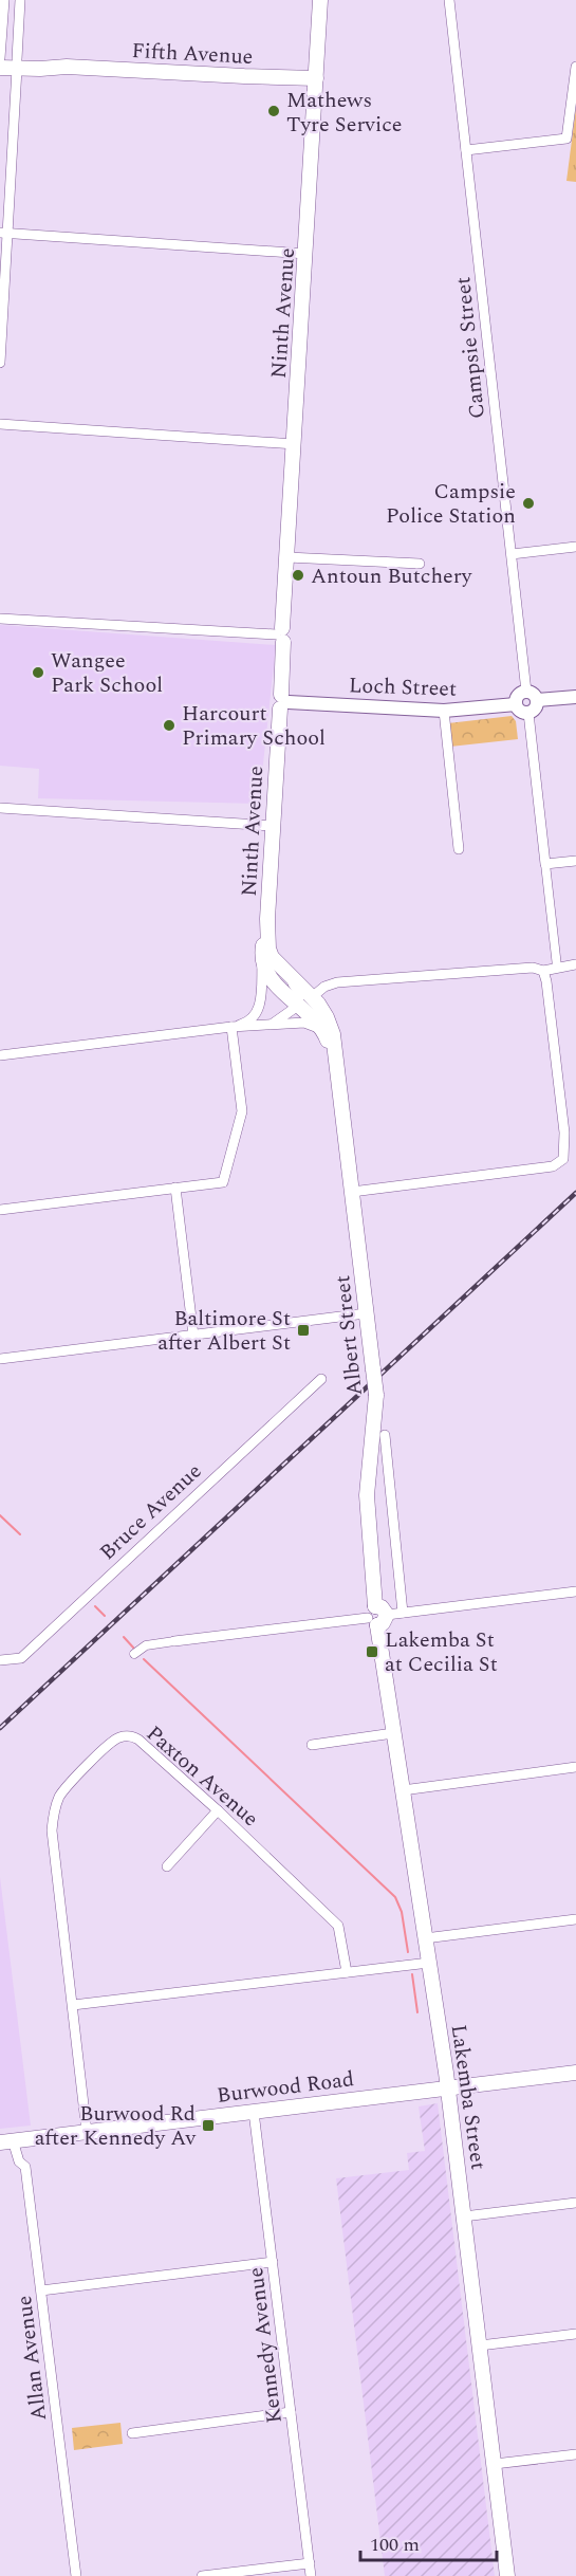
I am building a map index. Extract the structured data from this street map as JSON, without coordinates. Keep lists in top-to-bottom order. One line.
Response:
{"streets":{"main road":["Fifth Avenue","Ninth Avenue","Albert Street","Burwood Road","Lakemba Street"],"street":["Campsie Street","Loch Street","Bruce Avenue","Paxton Avenue","Kennedy Avenue","Allan Avenue"]},"crossings":[["Fifth Avenue","Ninth Avenue"],["Ninth Avenue","Loch Street"],["Ninth Avenue","Albert Street"],["Campsie Street","Loch Street"],["Albert Street","Lakemba Street"],["Paxton Avenue","Burwood Road"],["Burwood Road","Lakemba Street"],["Burwood Road","Kennedy Avenue"],["Burwood Road","Allan Avenue"]],"places":{"other":["Mathews Tyre Service","Campsie Police Station","Antoun Butchery","Wangee Park School","Harcourt Primary School"],"transit":["Baltimore St after Albert St","Lakemba St at Cecilia St","Burwood Rd after Kennedy Av"]},"scale_bar":"100 m"}
